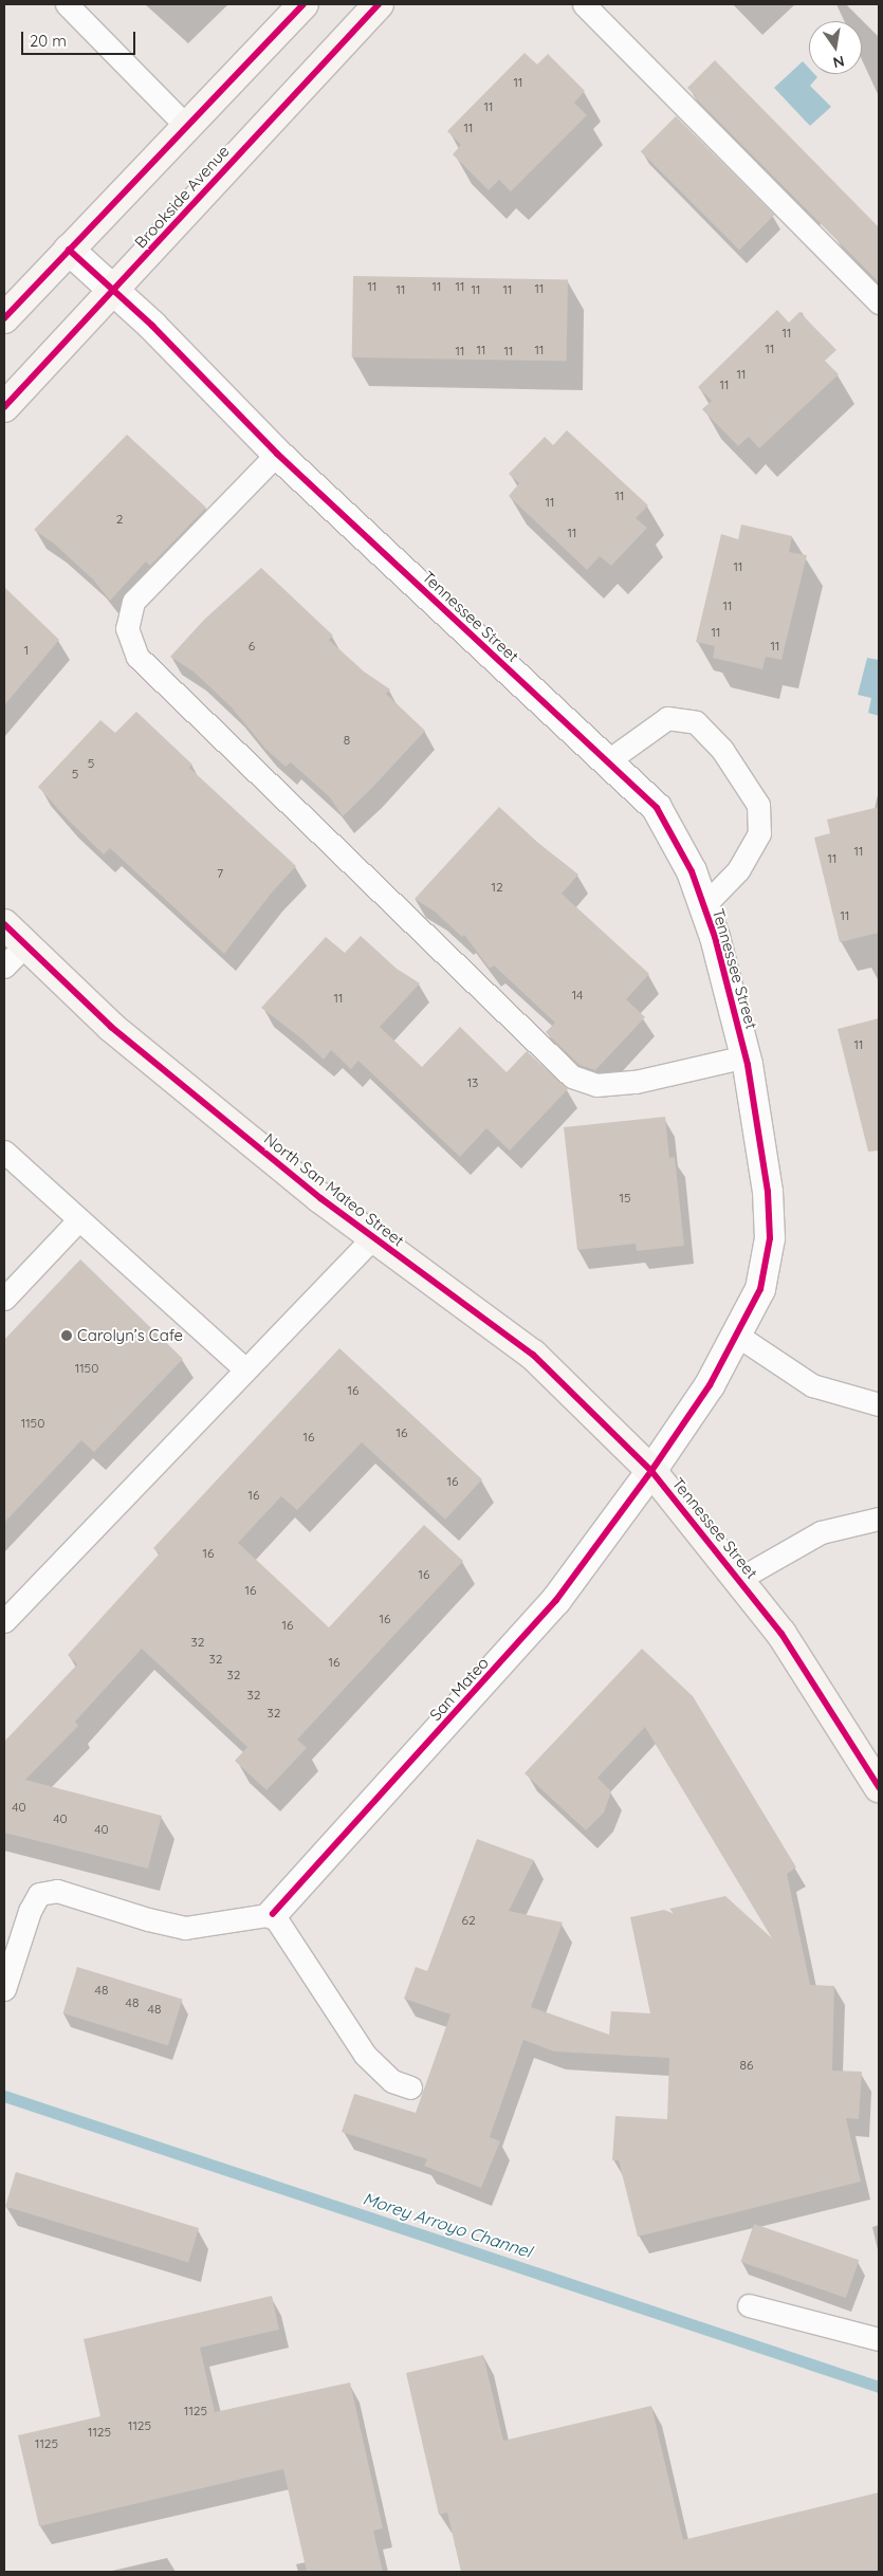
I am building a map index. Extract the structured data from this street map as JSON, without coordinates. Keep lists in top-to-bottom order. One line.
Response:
{"streets":{"main road":["Brookside Avenue","Tennessee Street","North San Mateo Street"],"street":["San Mateo"]},"crossings":[["Brookside Avenue","Tennessee Street"],["Tennessee Street","North San Mateo Street"],["Tennessee Street","San Mateo"],["North San Mateo Street","San Mateo"]],"water":["Morey Arroyo Channel"],"places":["Carolyn’s Cafe"],"house_numbers":["11","11","11","11","11","11","11","11","11","11","11","11","11","11","11","11","11","11","11","11","2","11","11","11","11","6","11","1","8","5","5","11","11","7","12","11","14","11","11","13","15","1150","16","1150","16","16","16","16","16","16","16","16","16","32","32","16","32","32","32","40","40","40","62","48","48","48","86","1125","1125","1125","1125"],"scale_bar":"20 m","north":"bottom"}
